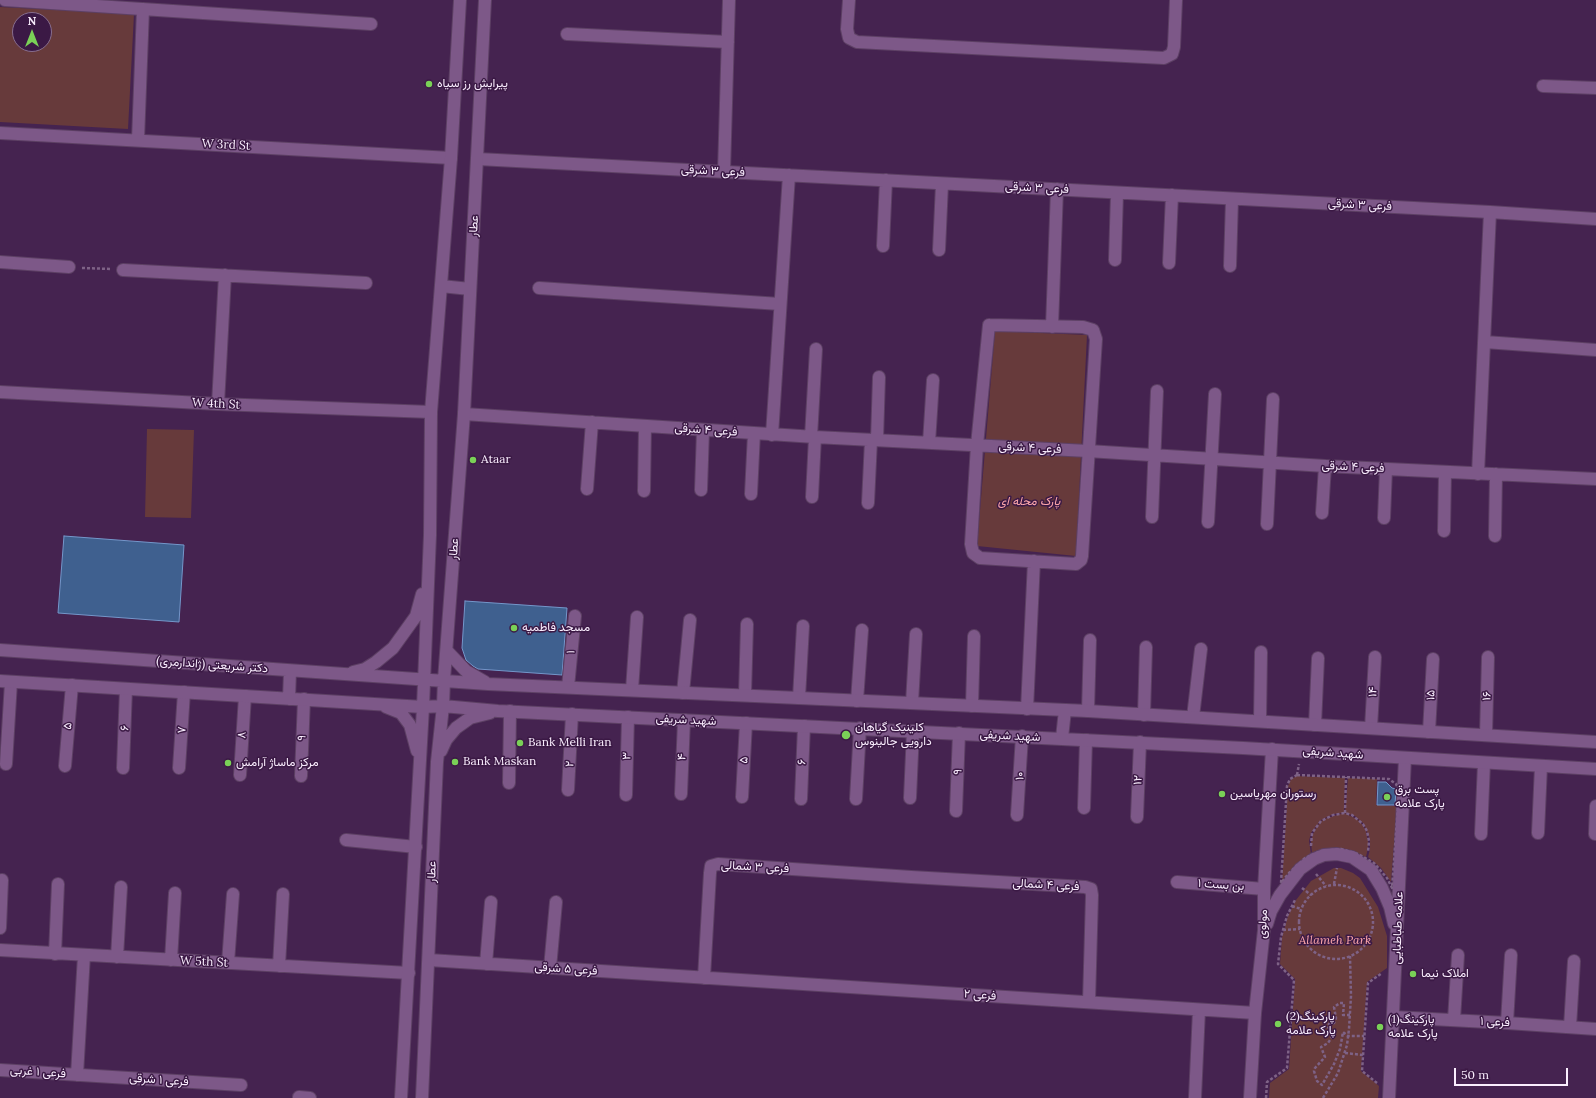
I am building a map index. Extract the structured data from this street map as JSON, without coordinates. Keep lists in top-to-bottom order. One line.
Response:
{"streets":{"street":["W 3rd St","فرعی ۳ شرقی","عطار","W 4th St","فرعی ۴ شرقی","۱","دکتر شریعتی (ژاندارمری)","۱۴","۱۵","۱۶","شهید شریفی","۵","۶","۷","۸","۹","۳","۴","۲","۱۰","۱۲","فرعی ۳ شمالی","فرعی ۴ شمالی","بن بست ۱","مولوی","علامه طباطبایی","W 5th St","فرعی ۵ شرقی","فرعی ۲","فرعی ۱","فرعی ۱ غربی","فرعی ۱ شرقی"]},"crossings":[["W 3rd St","عطار"],["فرعی ۳ شرقی","عطار"],["عطار","W 4th St"],["عطار","فرعی ۴ شرقی"],["عطار","دکتر شریعتی (ژاندارمری)"],["عطار","شهید شریفی"],["عطار","W 5th St"],["عطار","فرعی ۵ شرقی"],["شهید شریفی","۵"],["شهید شریفی","۶"],["شهید شریفی","۹"],["شهید شریفی","۳"],["شهید شریفی","۴"],["شهید شریفی","۲"],["شهید شریفی","۱۰"],["شهید شریفی","۱۲"],["شهید شریفی","مولوی"],["شهید شریفی","علامه طباطبایی"],["فرعی ۳ شمالی","فرعی ۴ شمالی"],["فرعی ۳ شمالی","فرعی ۵ شرقی"],["فرعی ۳ شمالی","فرعی ۲"],["فرعی ۴ شمالی","فرعی ۲"],["بن بست ۱","مولوی"],["مولوی","فرعی ۲"],["علامه طباطبایی","فرعی ۱"],["فرعی ۵ شرقی","فرعی ۲"],["فرعی ۱ غربی","فرعی ۱ شرقی"]],"parks":["پارک محله ای","Allameh Park"],"places":["پیرایش رز سیاه","Ataar","مسجد فاطمیه","کلینیک گیاهان دارویی جالینوس","Bank Melli Iran","Bank Maskan","مرکز ماساژ آرامش","رستوران مهریاسین","پست برق پارک علامه","املاک نیما","پارکینگ(2) پارک علامه","پارکینگ(1) پارک علامه"],"scale_bar":"50 m","north":"top"}
